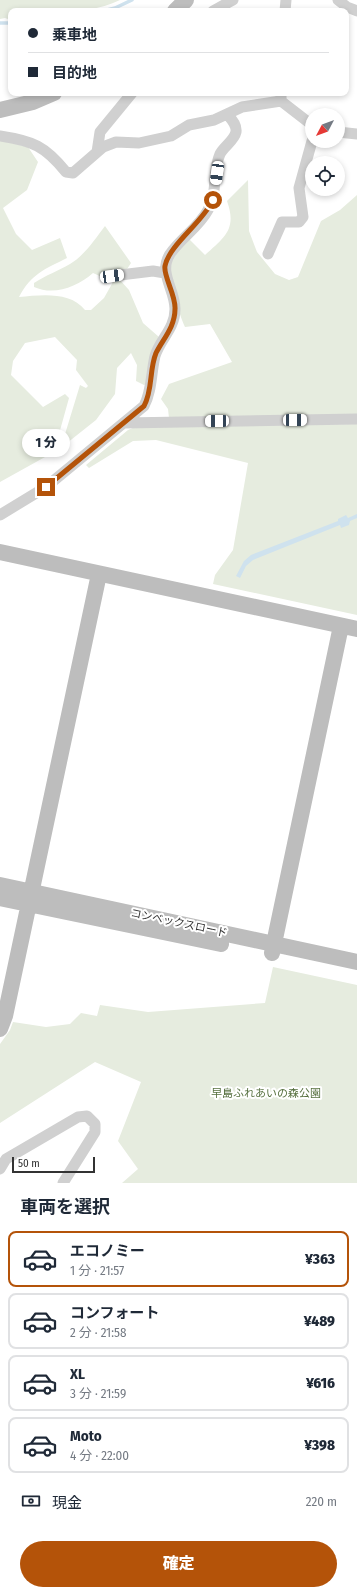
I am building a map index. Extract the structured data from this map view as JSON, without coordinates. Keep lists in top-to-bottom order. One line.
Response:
{"streets":{"street":["コンベックスロード"]},"parks":["早島ふれあいの森公園"],"scale_bar":"50 m","north":"bottom left","page":{"banner":["乗車地","目的地"],"bubble":"1 分","scale":"50 m","heading":"車両を選択","list":[{"name":"エコノミー","note":"1 分 · 21:57","value":"¥363"},{"name":"コンフォート","note":"2 分 · 21:58","value":"¥489"},{"name":"XL","note":"3 分 · 21:59","value":"¥616"},{"name":"Moto","note":"4 分 · 22:00","value":"¥398"}],"pay":["現金","220 m"],"buttons":"確定"}}
